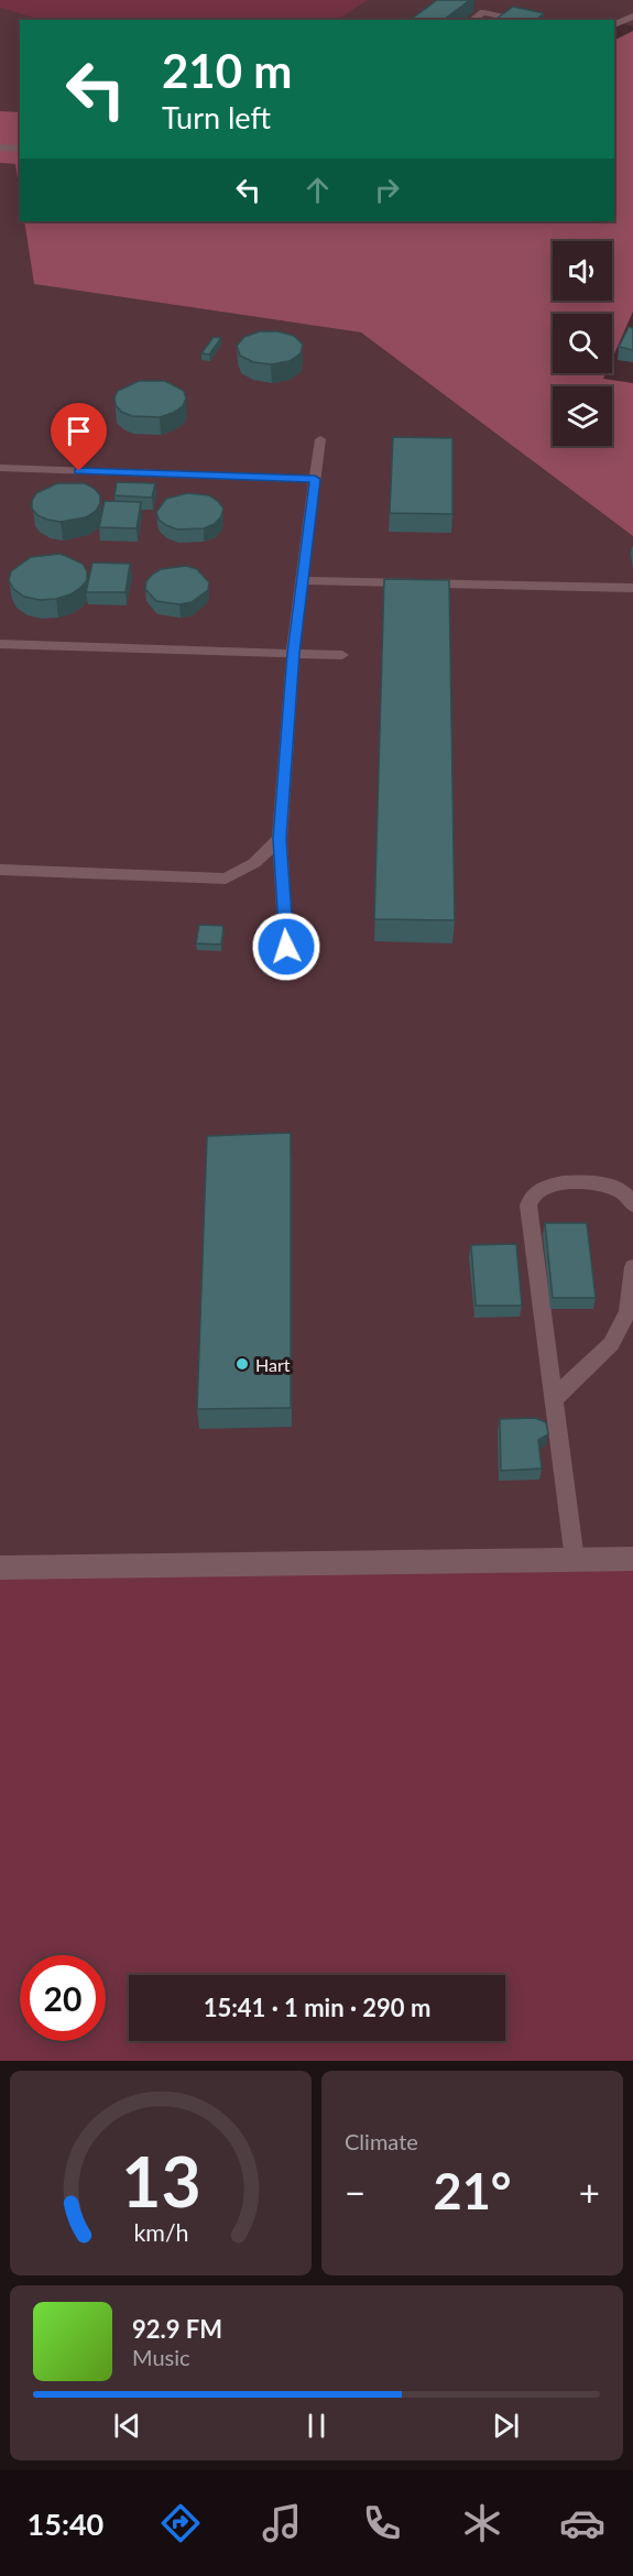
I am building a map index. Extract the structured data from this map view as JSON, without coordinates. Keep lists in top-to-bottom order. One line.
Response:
{"places":["Hart"],"page":{"turn":["210 m","Turn left"],"limit":"20","trip":"15:41 · 1 min · 290 m","tile":"Climate","heat":["−","21°","+"],"song":["92.9 FM","Music"],"tabs":"15:40","gauge":["13","km/h"]}}
